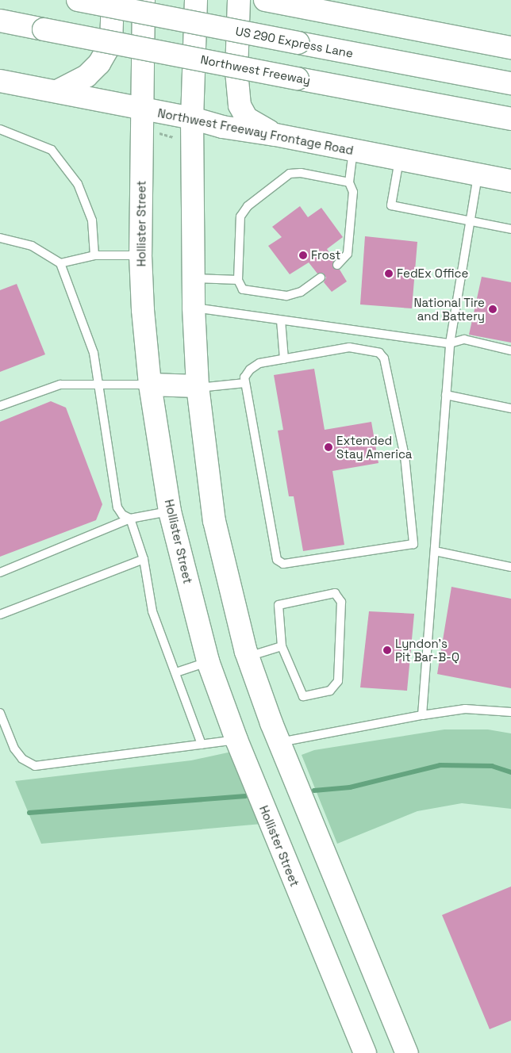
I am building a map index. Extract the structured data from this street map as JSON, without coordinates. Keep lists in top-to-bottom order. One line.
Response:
{"streets":{"main road":["US 290 Express Lane","Northwest Freeway","Northwest Freeway Frontage Road","Hollister Street"]},"crossings":[["Northwest Freeway Frontage Road","Hollister Street"]],"places":["Frost","FedEx Office","National Tire and Battery","Extended Stay America","Lyndon's Pit Bar-B-Q"]}
